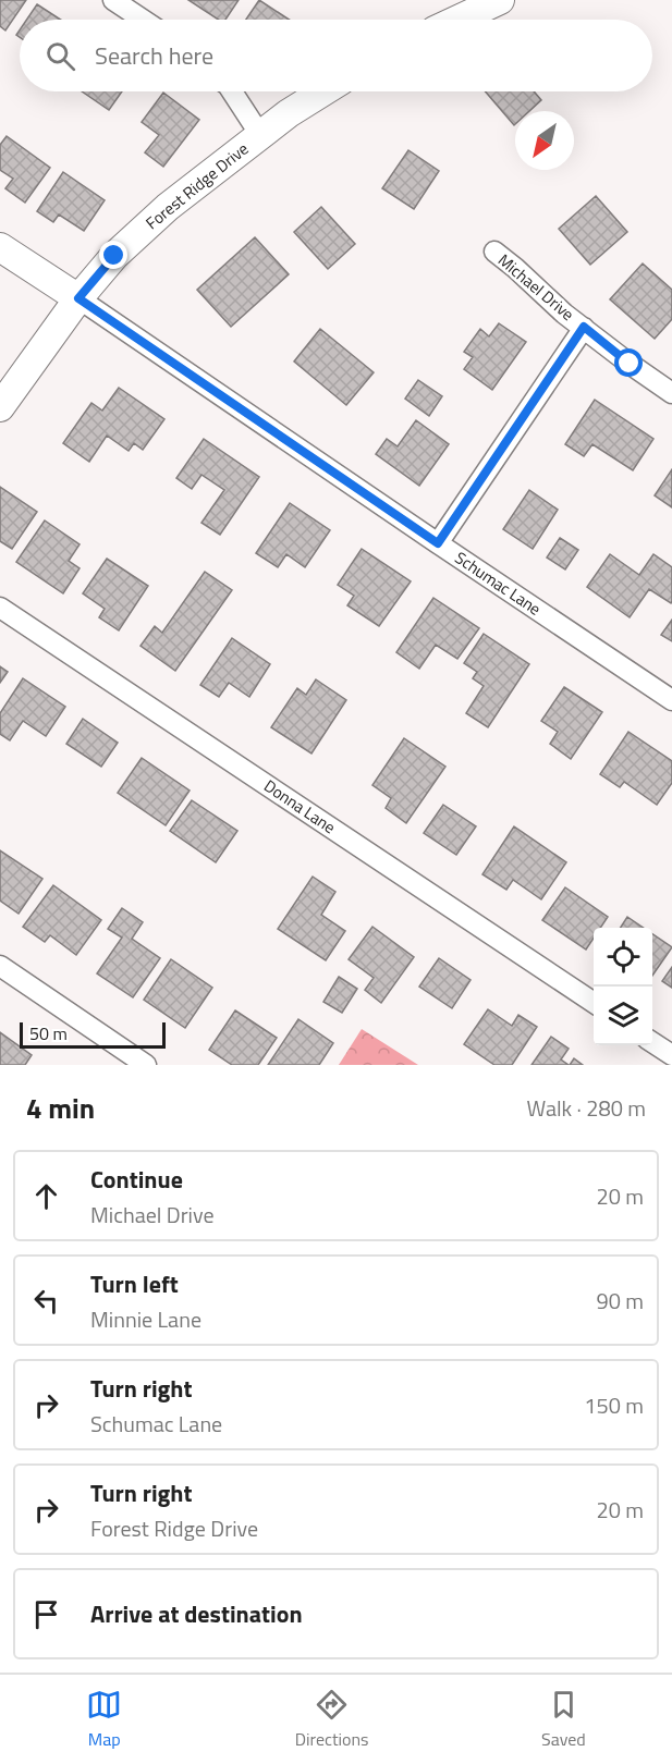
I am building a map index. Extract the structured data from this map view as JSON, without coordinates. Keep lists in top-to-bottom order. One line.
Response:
{"streets":{"main road":["Forest Ridge Drive","Schumac Lane"],"street":["Michael Drive","Donna Lane"]},"crossings":[["Forest Ridge Drive","Schumac Lane"]],"scale_bar":"50 m","north":"bottom left","page":{"search":"Search here","scale":"50 m","heading":["4 min","Walk · 280 m"],"list":[["Continue","Michael Drive","20 m"],["Turn left","Minnie Lane","90 m"],["Turn right","Schumac Lane","150 m"],["Turn right","Forest Ridge Drive","20 m"],"Arrive at destination"],"nav":["Map","Directions","Saved"]}}
